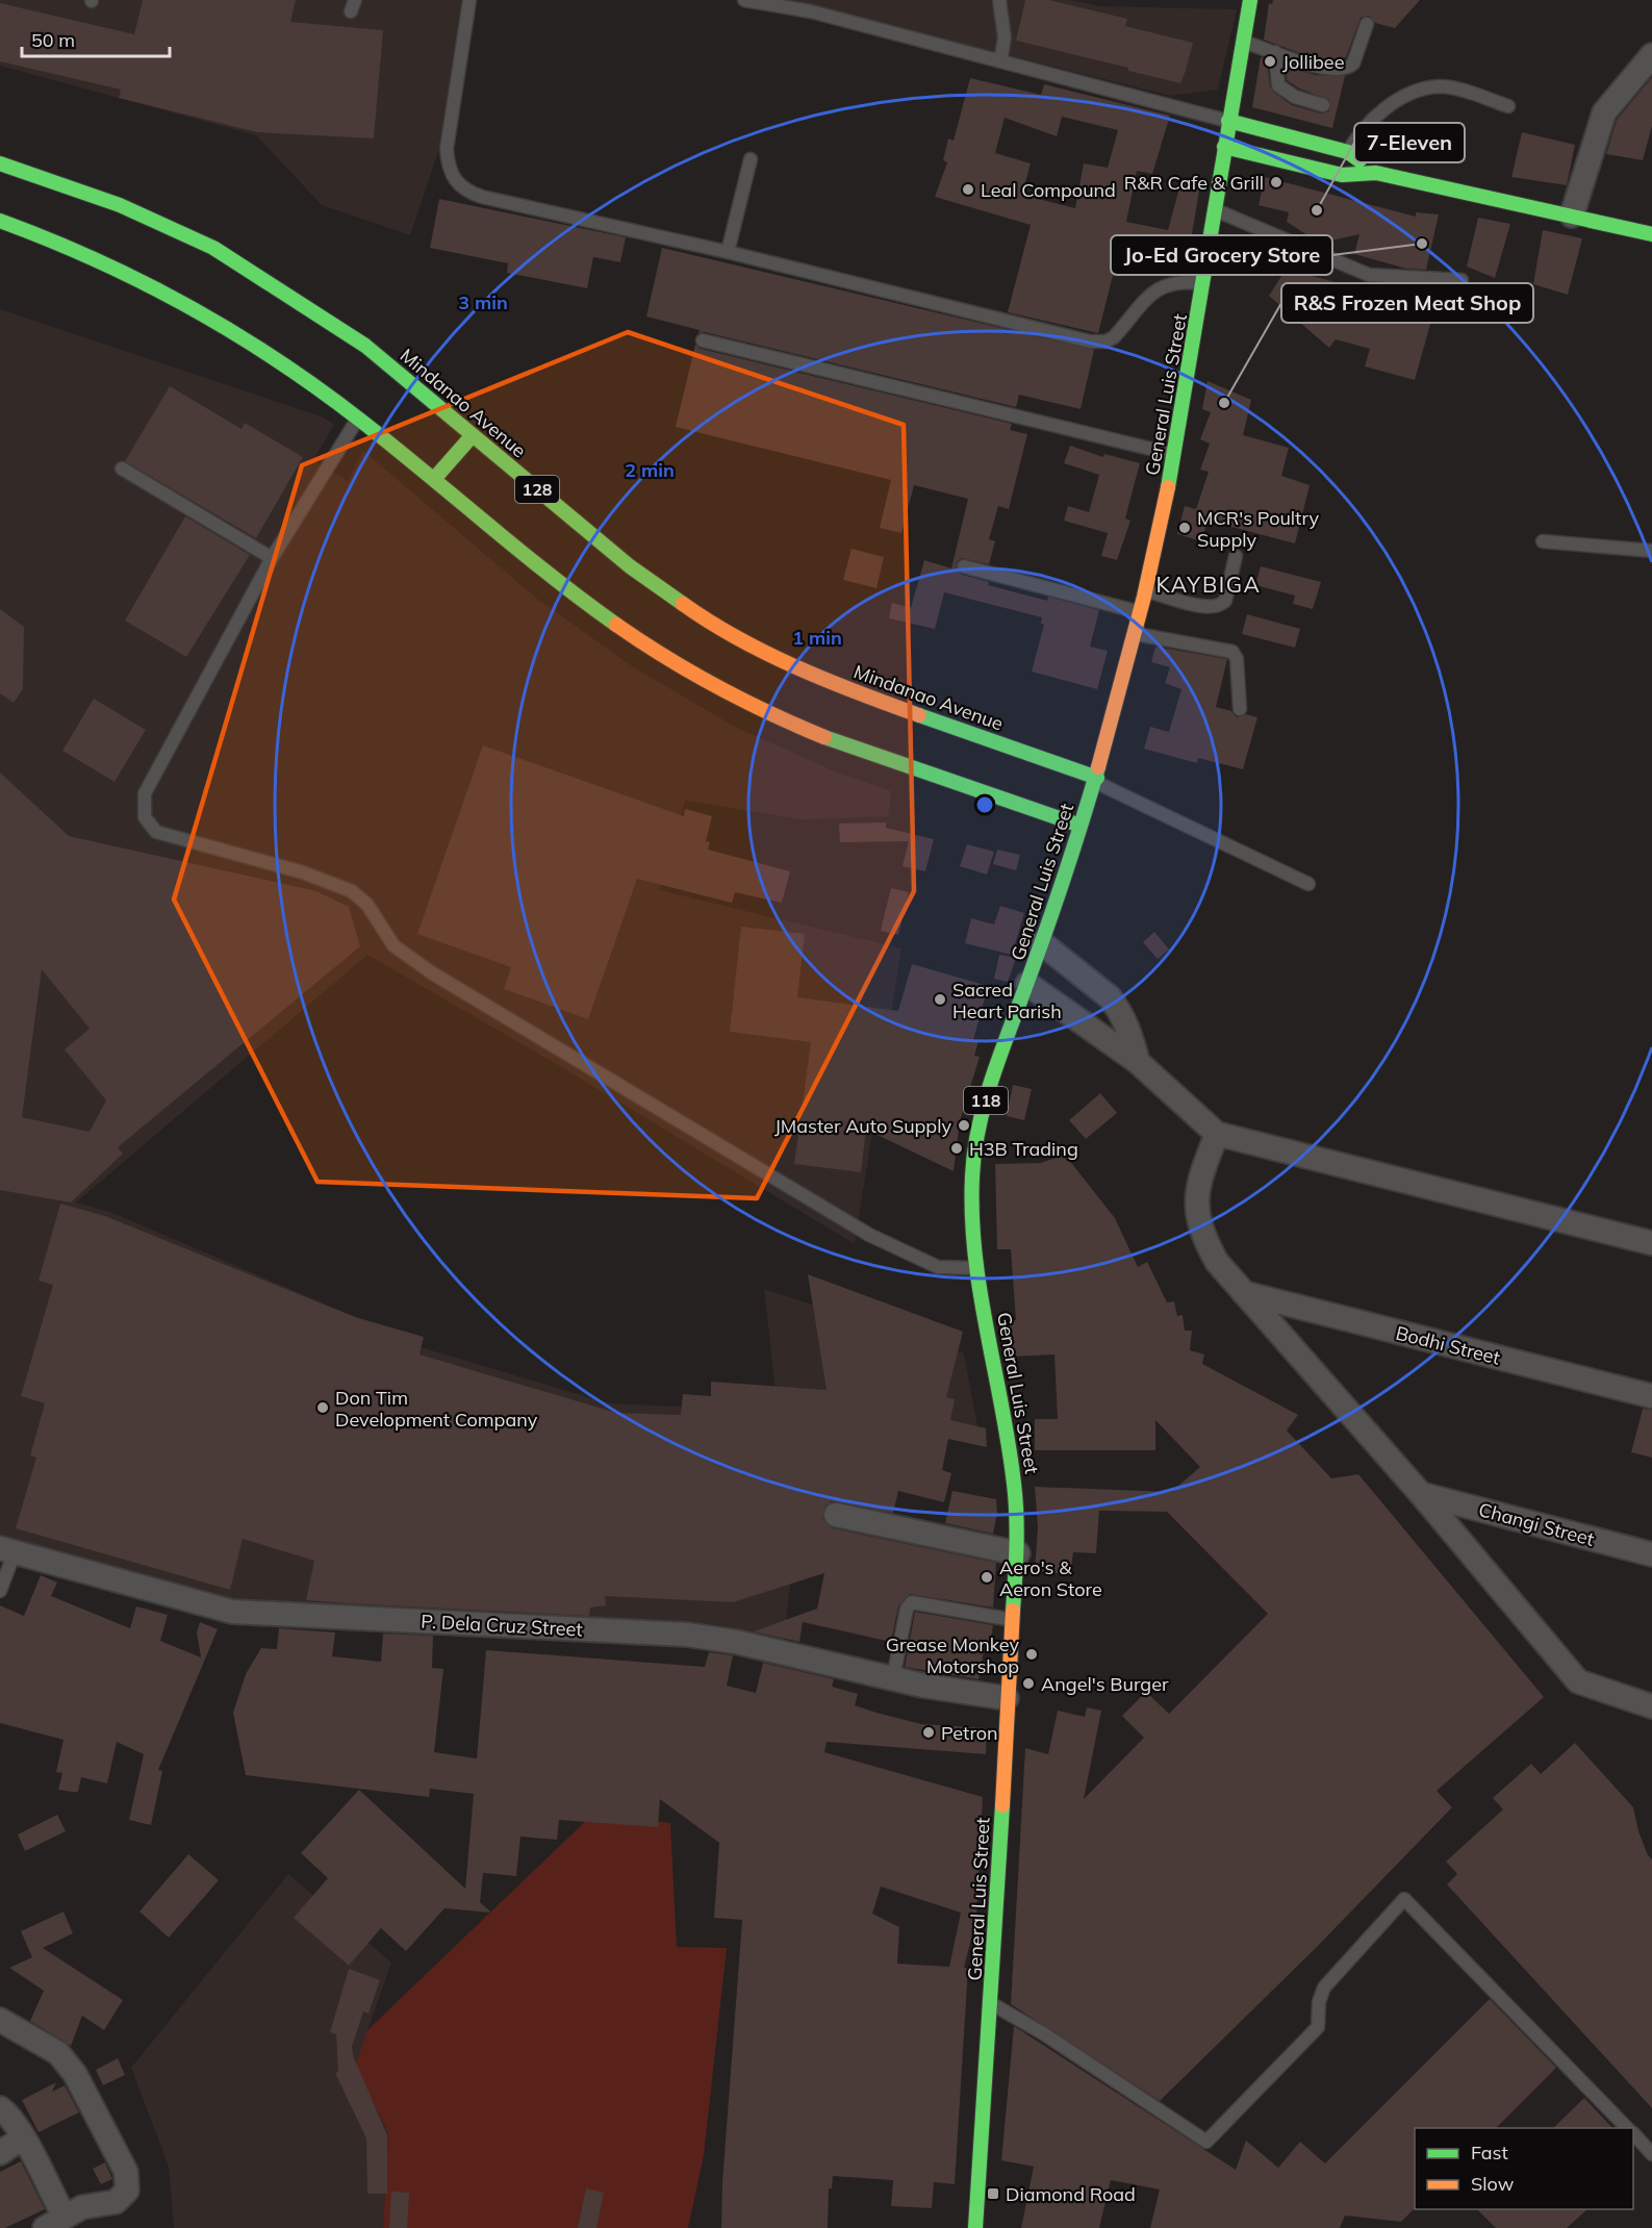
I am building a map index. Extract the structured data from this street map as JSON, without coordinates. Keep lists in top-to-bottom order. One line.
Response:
{"streets":{"main road":["General Luis Street","Mindanao Avenue","128","118"],"street":["Bodhi Street","Changi Street","P. Dela Cruz Street"]},"crossings":[["General Luis Street","Mindanao Avenue"],["General Luis Street","P. Dela Cruz Street"]],"districts":["KAYBIGA"],"places":{"other":["Jollibee","R&R Cafe & Grill","Leal Compound","7-Eleven","Jo-Ed Grocery Store","R&S Frozen Meat Shop","MCR's Poultry Supply","Sacred Heart Parish","JMaster Auto Supply","H3B Trading","Don Tim Development Company","Aero's & Aeron Store","Grease Monkey Motorshop","Angel's Burger","Petron"],"transit":["Diamond Road"]},"legend":["Fast","Slow"],"scale_bar":"50 m","rings":["3 min","2 min","1 min"]}
